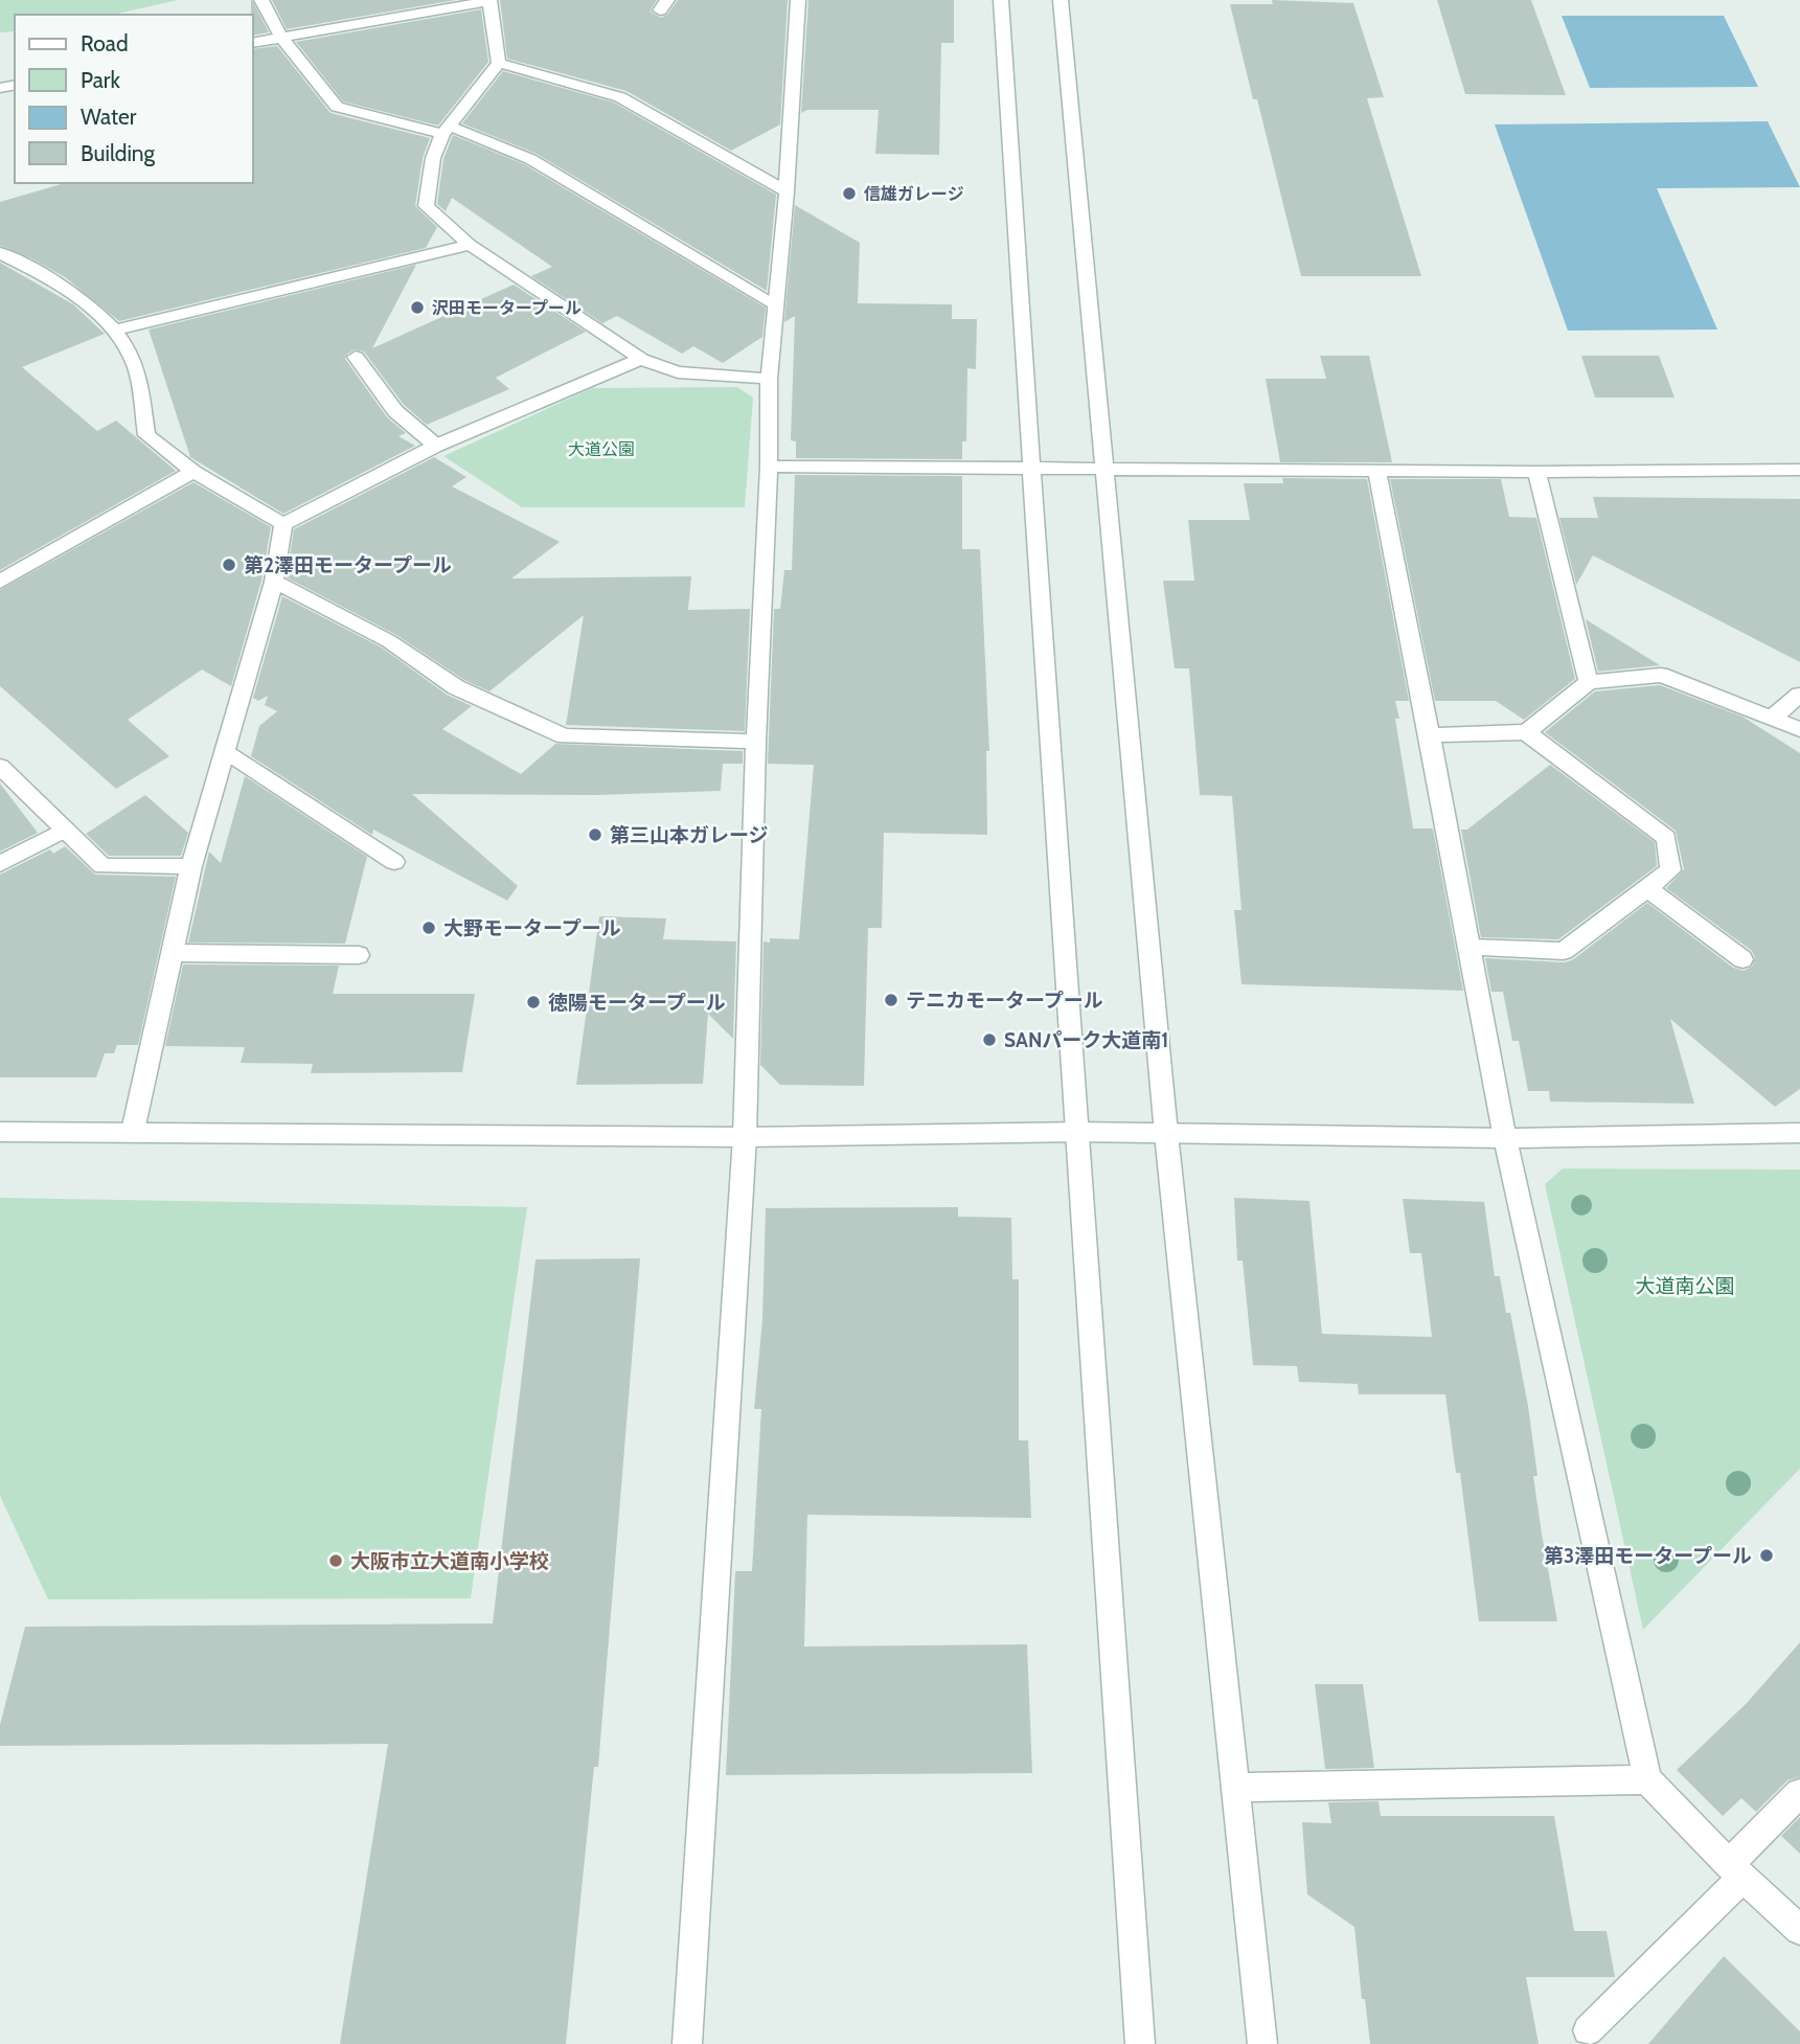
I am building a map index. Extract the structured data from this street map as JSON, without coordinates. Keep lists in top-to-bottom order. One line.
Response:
{"parks":["大道公園","大道南公園"],"places":["信雄ガレージ","沢田モータープール","第2澤田モータープール","第三山本ガレージ","大野モータープール","テニカモータープール","徳陽モータープール","SANパーク大道南1","第3澤田モータープール","大阪市立大道南小学校"],"legend":["Road","Park","Water","Building"]}
